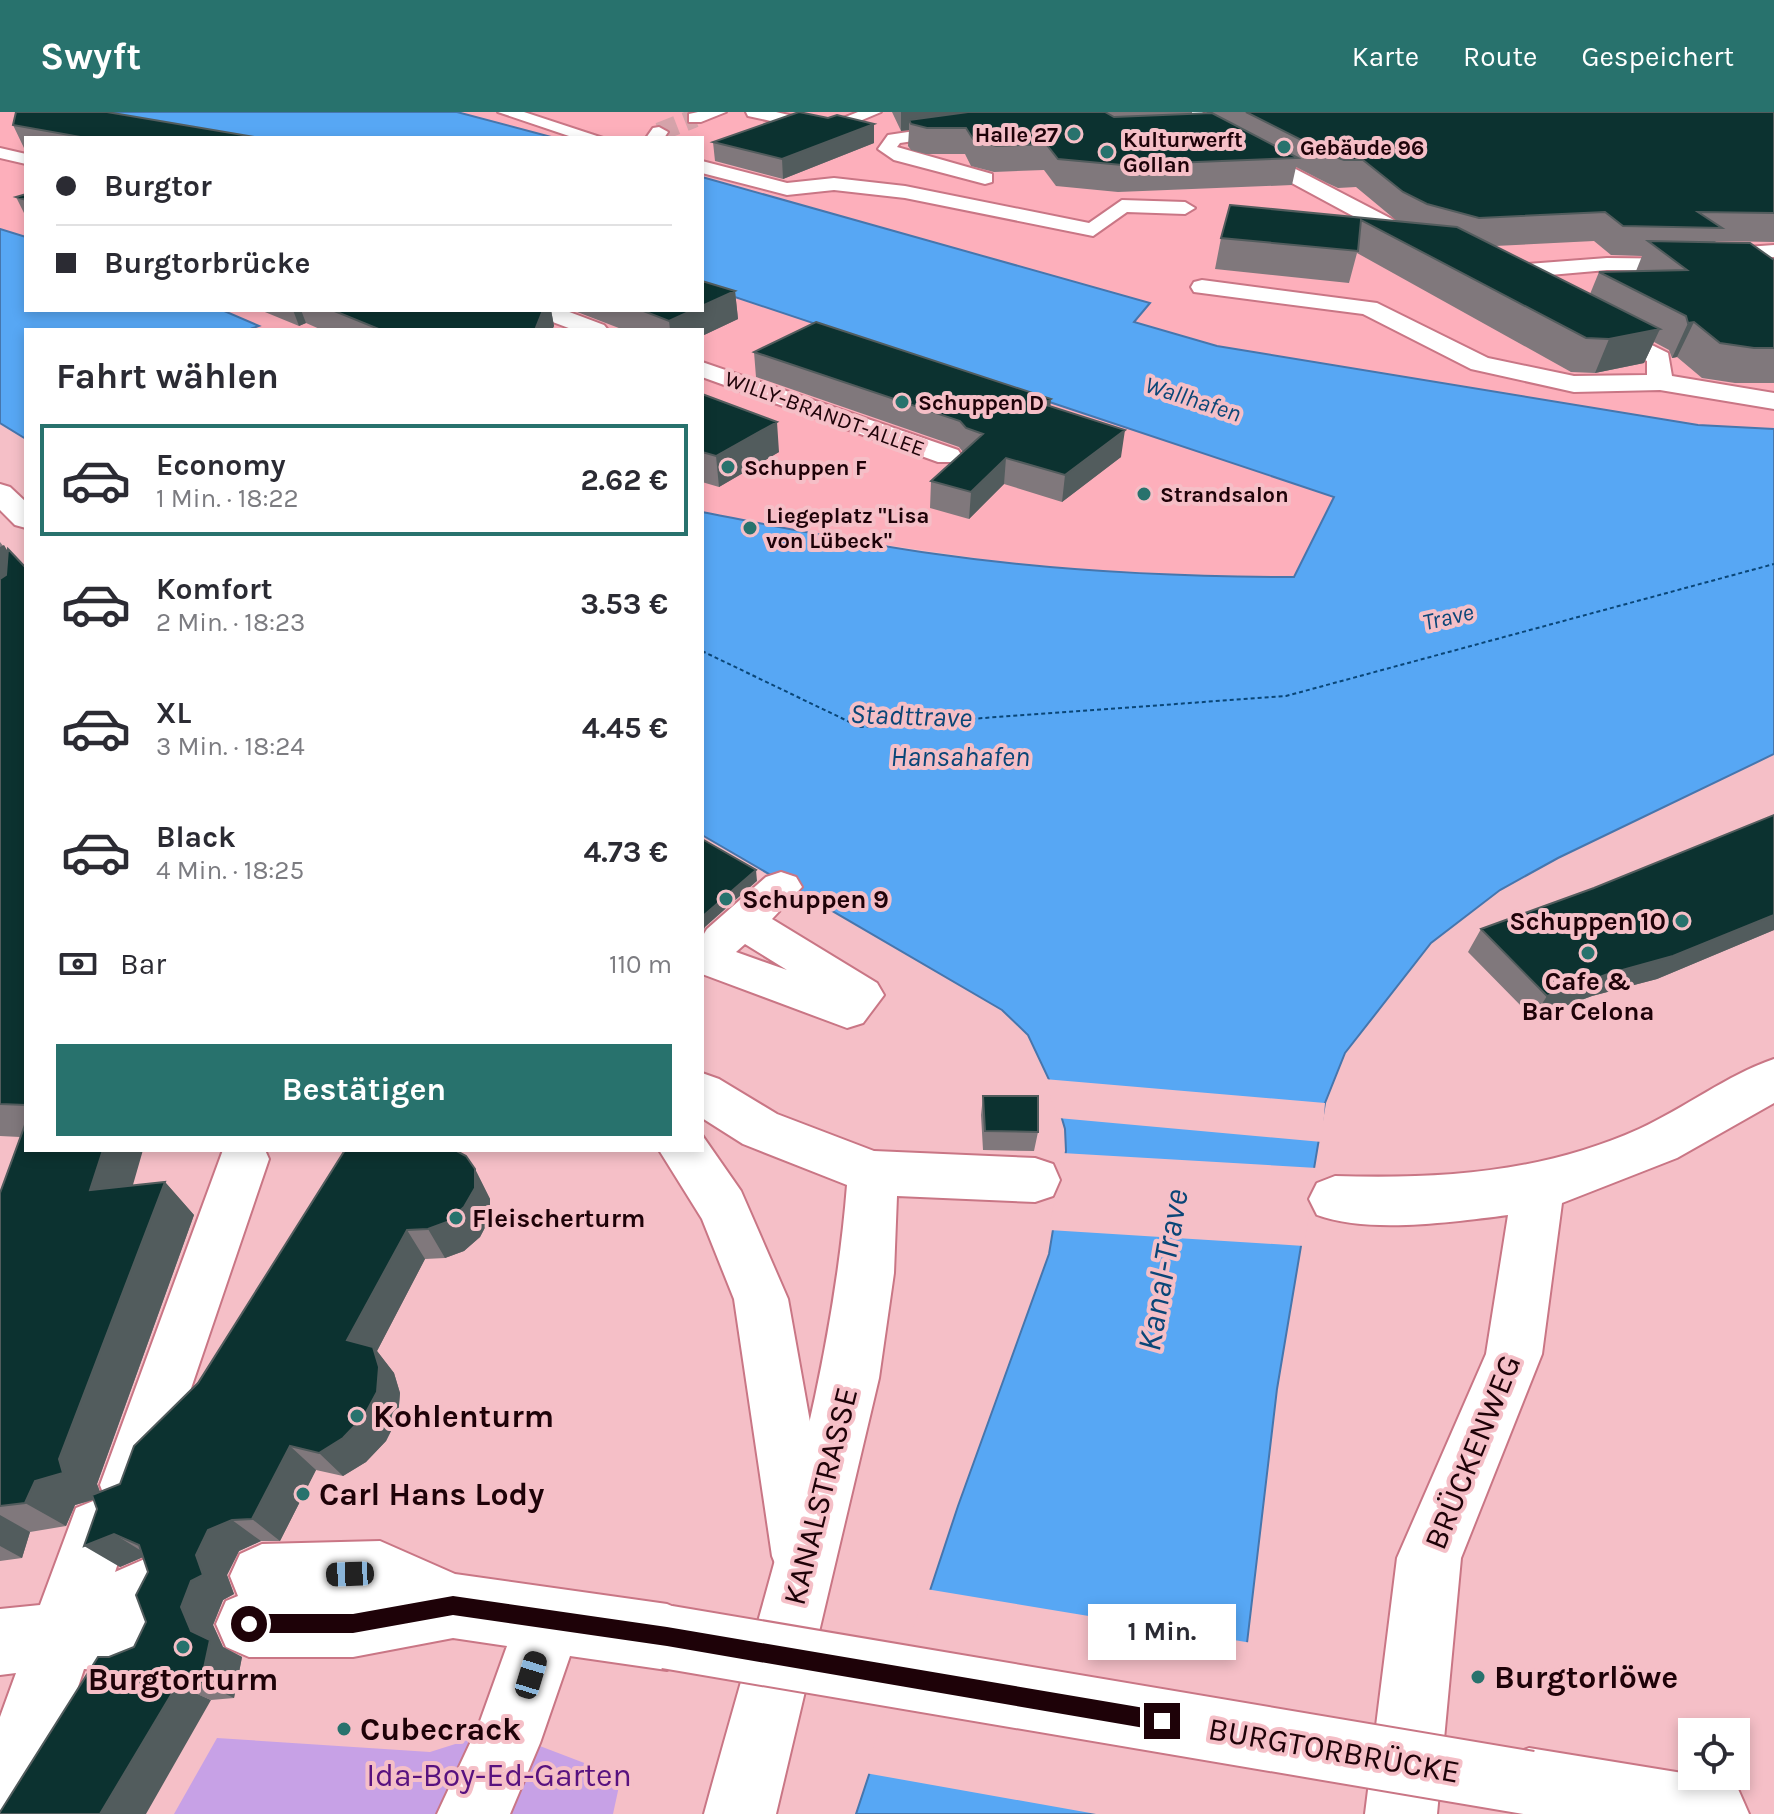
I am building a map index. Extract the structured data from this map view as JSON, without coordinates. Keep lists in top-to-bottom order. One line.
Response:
{"streets":{"street":["WILLY-BRANDT-ALLEE","BRÜCKENWEG","KANALSTRASSE","BURGTORBRÜCKE"]},"water":["Wallhafen","Trave","Stadttrave","Hansahafen","Kanal-Trave"],"parks":["Ida-Boy-Ed-Garten"],"places":["Halle 27","Gebäude 96","Kulturwerft Gollan","Schuppen D","Schuppen F","Strandsalon","Liegeplatz \"Lisa von Lübeck\"","Schuppen 9","Schuppen 10","Cafe & Bar Celona","Fleischerturm","Kohlenturm","Carl Hans Lody","Burgtorturm","Burgtorlöwe","Cubecrack"],"page":{"header":"Swyft","nav":["Karte","Route","Gespeichert"],"banner":["Burgtor","Burgtorbrücke"],"heading":"Fahrt wählen","list":[{"name":"Economy","note":"1 Min. · 18:22","value":"2.62 €"},{"name":"Komfort","note":"2 Min. · 18:23","value":"3.53 €"},{"name":"XL","note":"3 Min. · 18:24","value":"4.45 €"},{"name":"Black","note":"4 Min. · 18:25","value":"4.73 €"}],"pay":["Bar","110 m"],"buttons":"Bestätigen","bubble":"1 Min."}}
